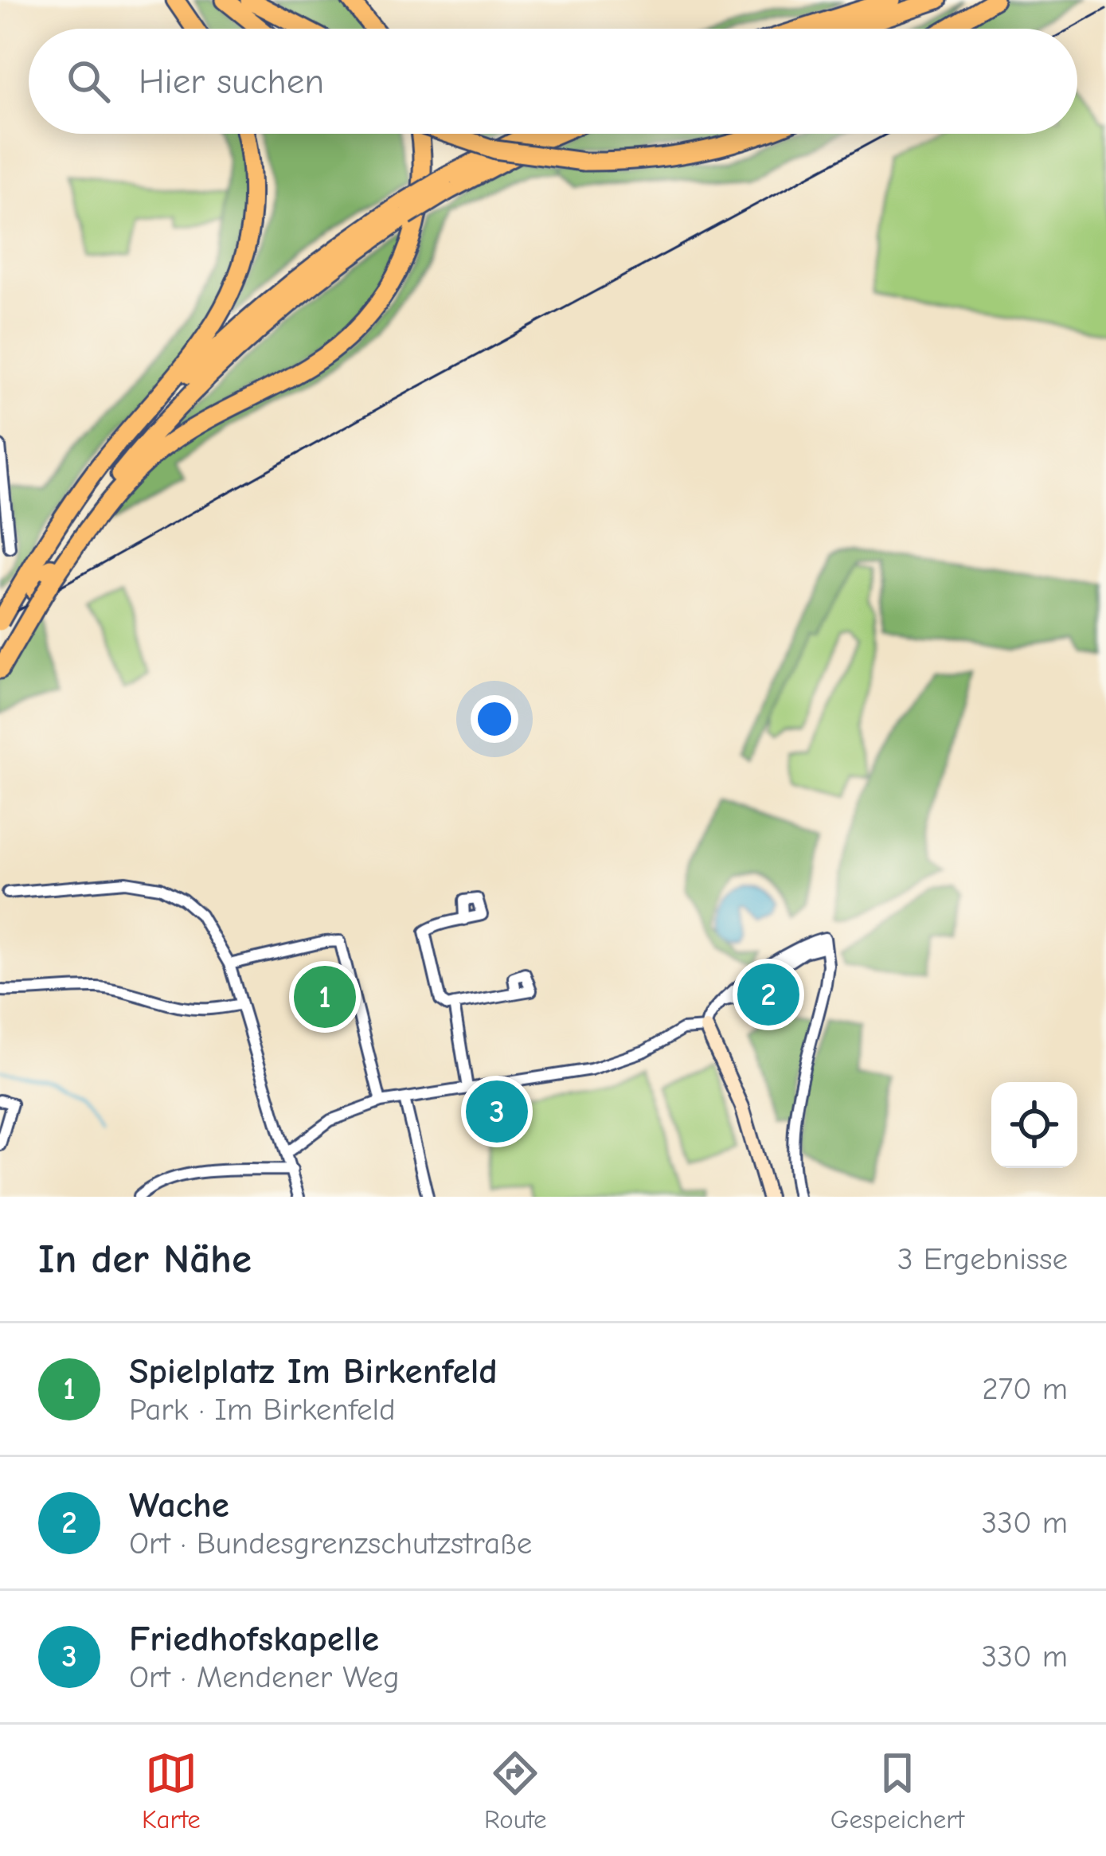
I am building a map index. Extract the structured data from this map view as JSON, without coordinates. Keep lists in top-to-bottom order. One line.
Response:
{"page":{"search":"Hier suchen","pins":["2","1","3"],"heading":["In der Nähe","3 Ergebnisse"],"list":[{"mark":"1","name":"Spielplatz Im Birkenfeld","note":"Park · Im Birkenfeld","value":"270 m"},{"mark":"2","name":"Wache","note":"Ort · Bundesgrenzschutzstraße","value":"330 m"},{"mark":"3","name":"Friedhofskapelle","note":"Ort · Mendener Weg","value":"330 m"}],"nav":["Karte","Route","Gespeichert"]}}
